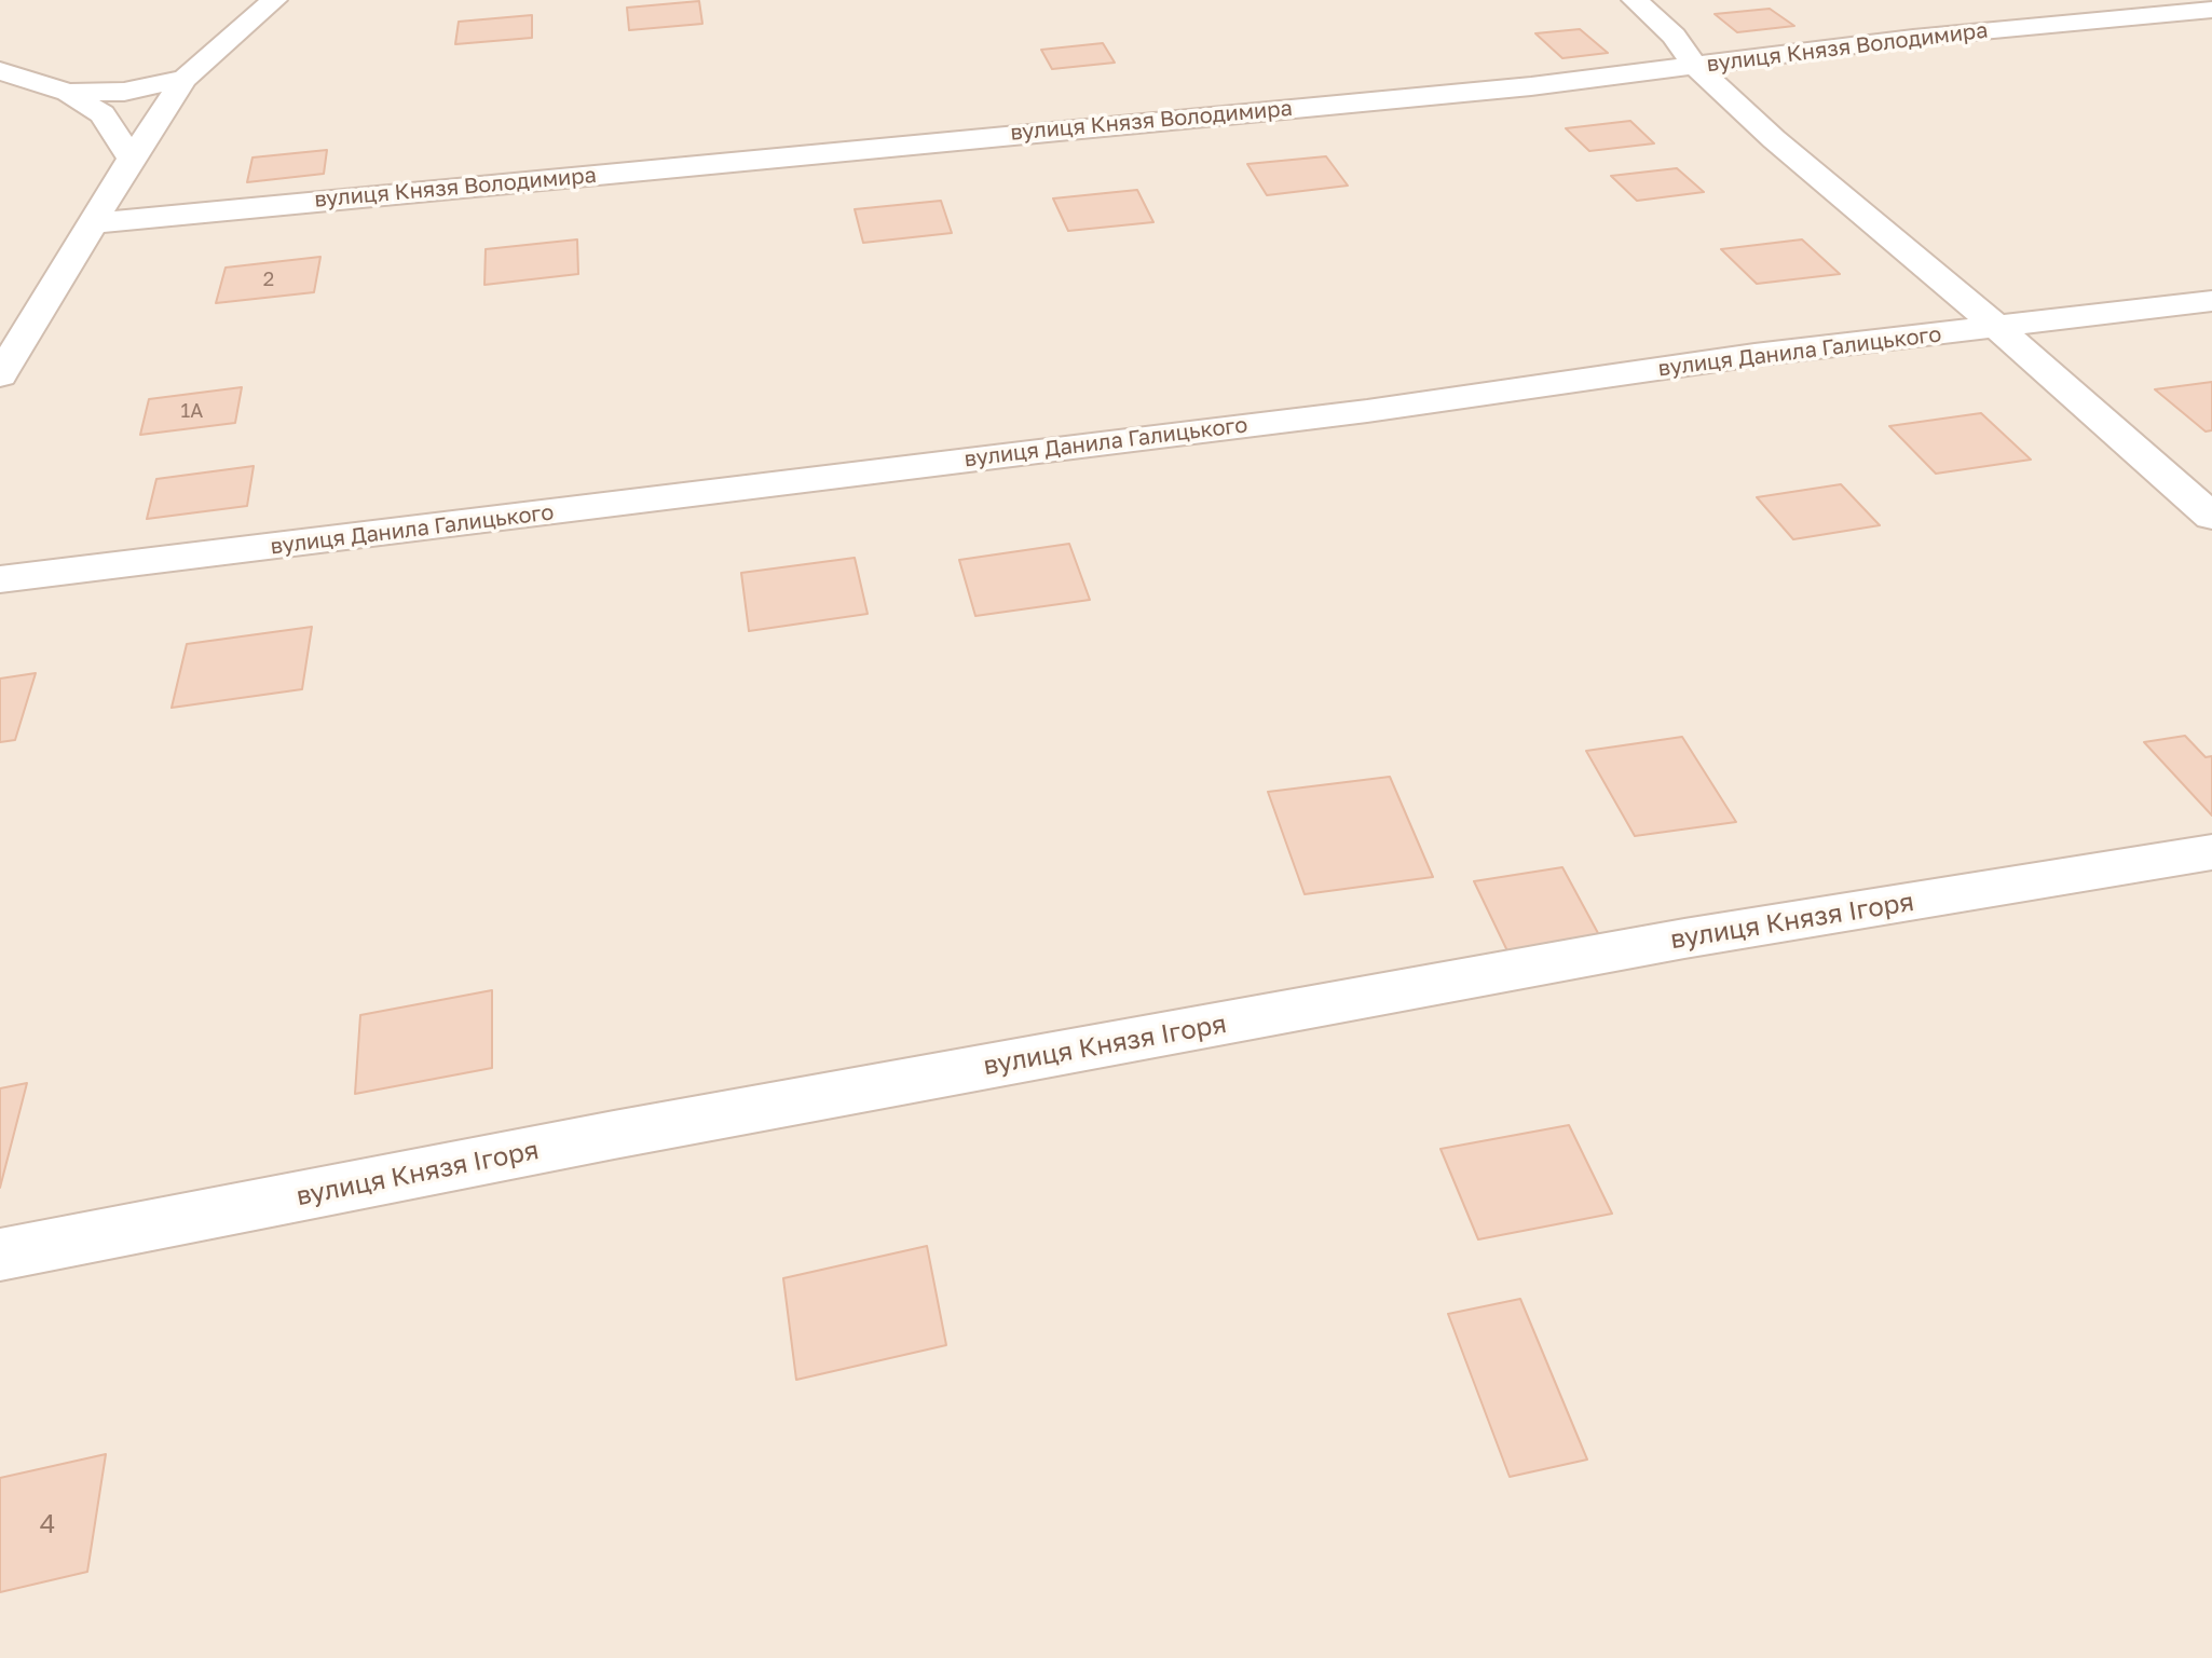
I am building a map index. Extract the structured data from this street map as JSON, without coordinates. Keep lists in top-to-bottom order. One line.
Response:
{"streets":{"street":["вулиця Князя Володимира","вулиця Данила Галицького","вулиця Князя Ігоря"]},"house_numbers":["2","1А","4"]}
